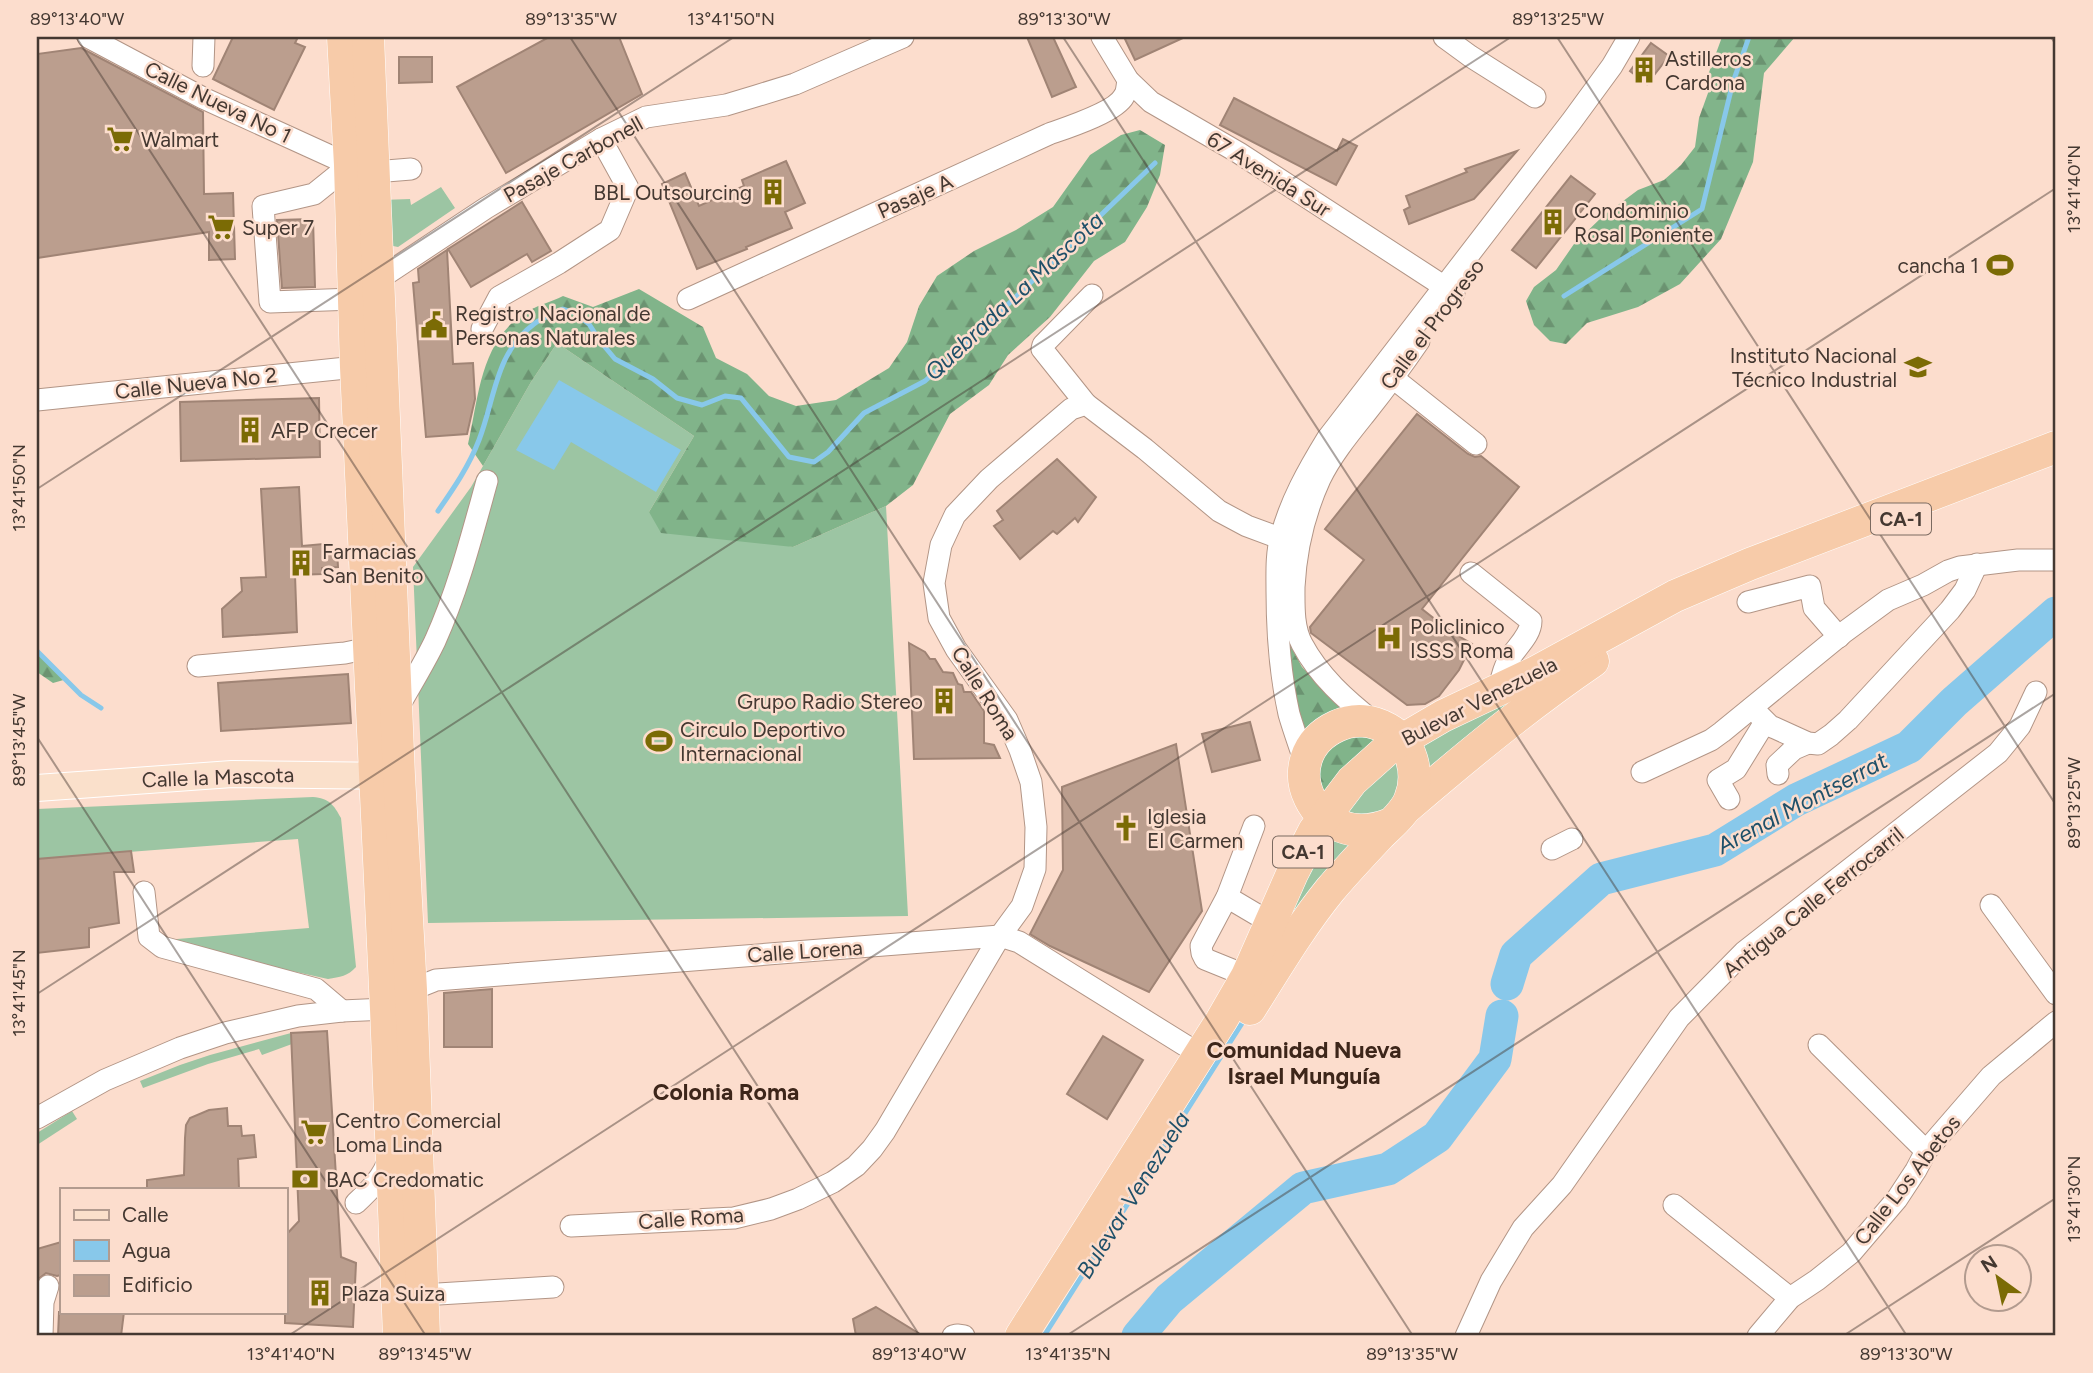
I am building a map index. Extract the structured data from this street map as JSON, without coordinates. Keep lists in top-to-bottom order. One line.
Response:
{"streets":{"highway":["CA-1","Bulevar Venezuela"],"main road":["Calle la Mascota"],"street":["Calle Nueva No 1","Pasaje Carbonell","67 Avenida Sur","Pasaje A","Calle el Progreso","Calle Nueva No 2","Calle Roma","Antigua Calle Ferrocarril","Calle Lorena","Calle Los Abetos"]},"crossings":[["67 Avenida Sur","Pasaje A"],["67 Avenida Sur","Calle el Progreso"],["Calle el Progreso","CA-1"],["Calle el Progreso","Bulevar Venezuela"],["CA-1","Bulevar Venezuela"],["Calle Roma","Calle Lorena"],["Bulevar Venezuela","Calle Lorena"]],"districts":["Comunidad Nueva Israel Munguía","Colonia Roma"],"water":["Quebrada La Mascota","Arenal Montserrat","Bulevar Venezuela"],"places":{"building":["Astilleros Cardona","BBL Outsourcing","Condominio Rosal Poniente","AFP Crecer","Farmacias San Benito","Grupo Radio Stereo","Plaza Suiza"],"supermarket":["Walmart","Super 7","Centro Comercial Loma Linda"],"sports":["cancha 1","Circulo Deportivo Internacional"],"public building":["Registro Nacional de Personas Naturales"],"school or university":["Instituto Nacional Técnico Industrial"],"hospital":["Policlinico ISSS Roma"],"church":["Iglesia El Carmen"],"bank":["BAC Credomatic"]},"legend":["Calle","Agua","Edificio"],"north":"top left","coordinates":["89°13'40\"W","89°13'35\"W","13°41'50\"N","89°13'30\"W","89°13'25\"W","13°41'40\"N","89°13'45\"W","13°41'45\"N","13°41'30\"N","13°41'35\"N"]}
